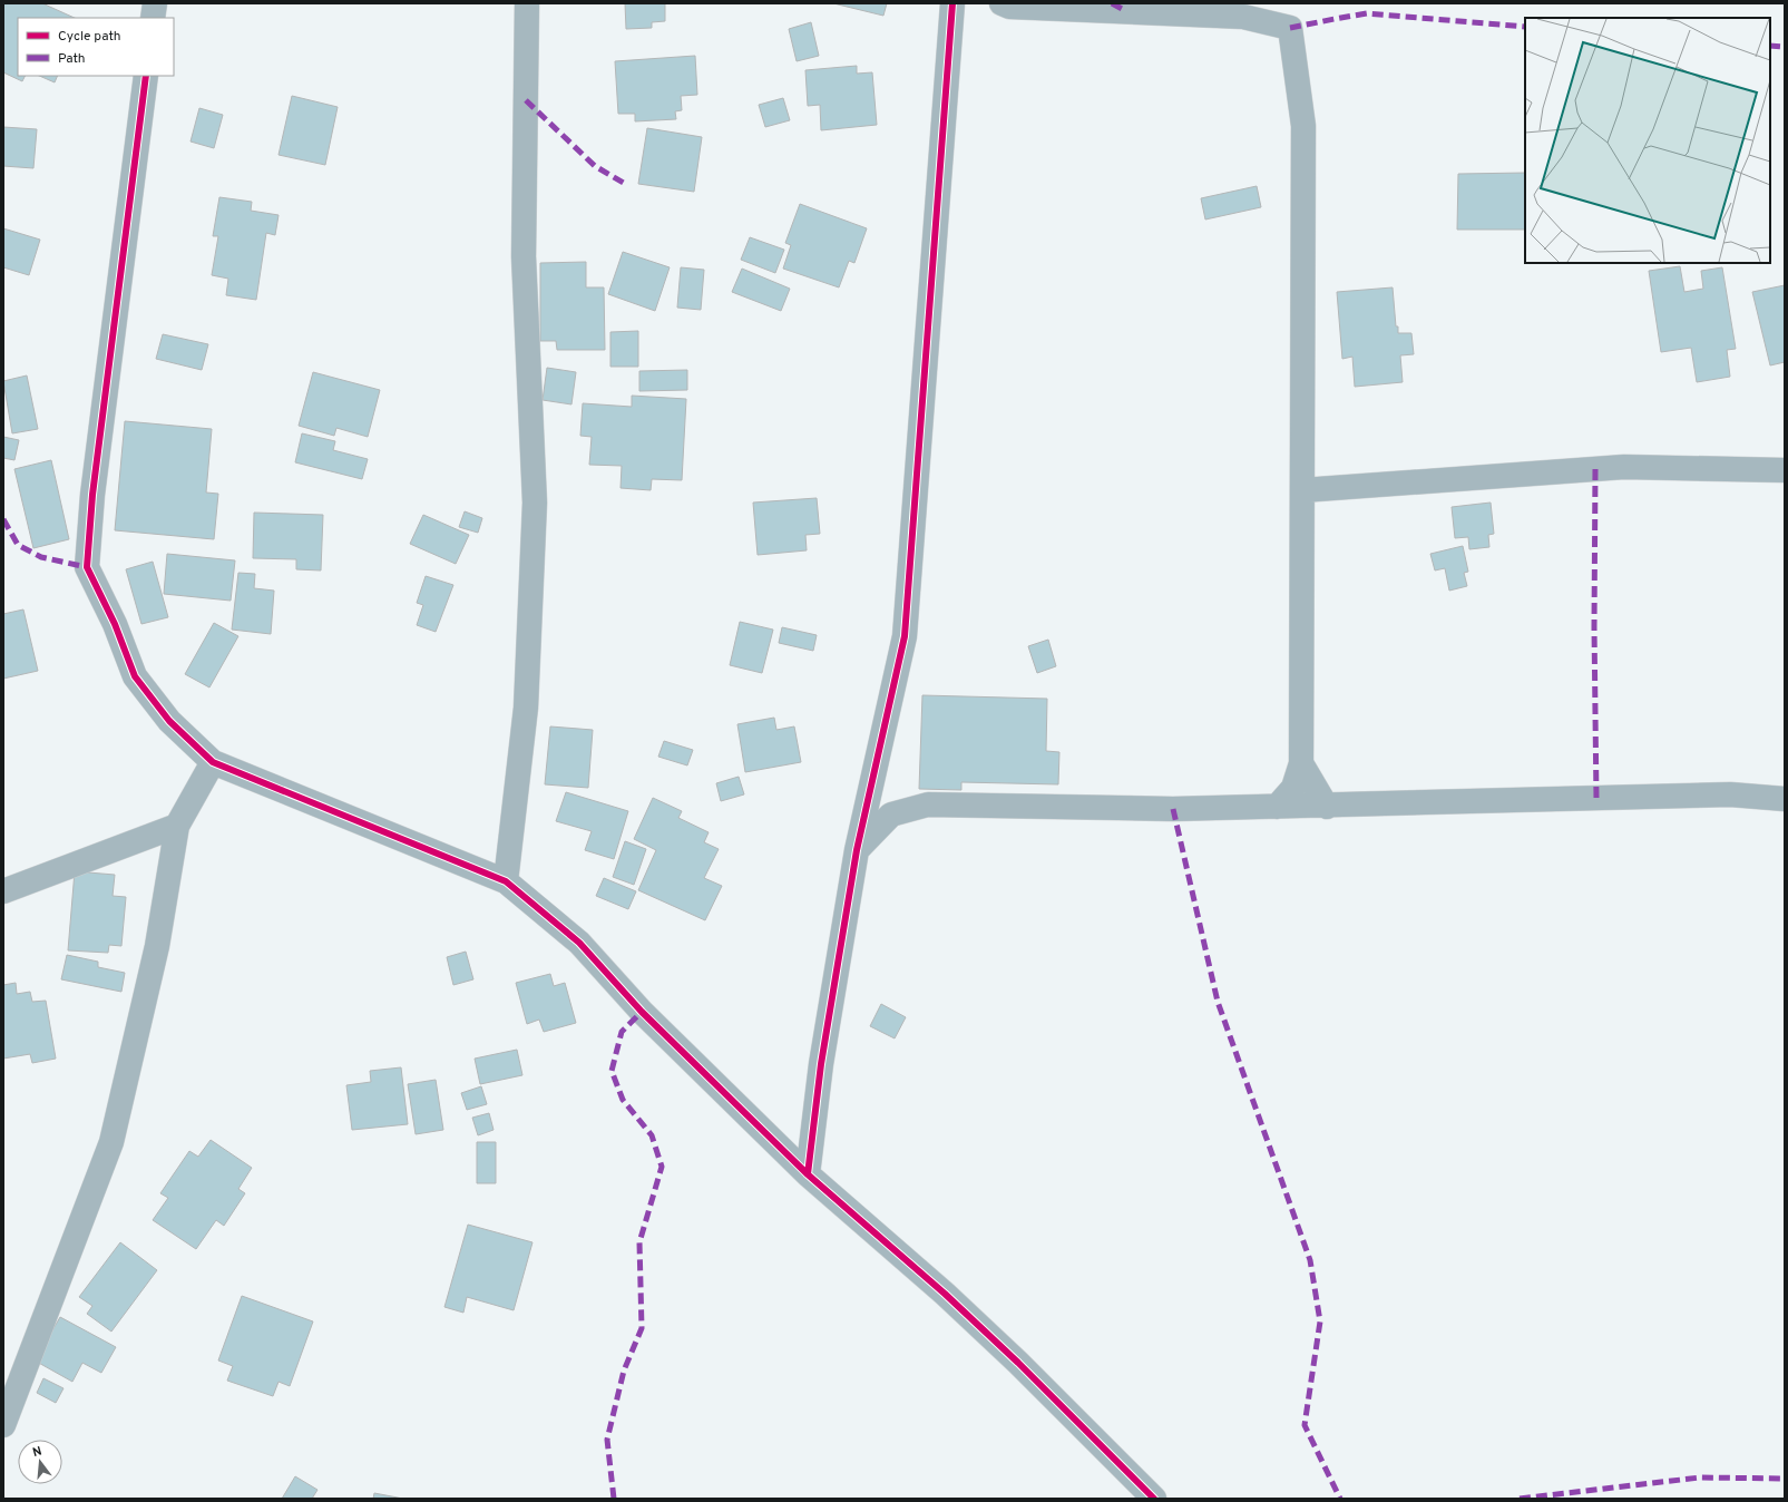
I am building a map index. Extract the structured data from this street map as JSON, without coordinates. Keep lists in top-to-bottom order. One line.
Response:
{"legend":["Cycle path","Path"],"north":"top"}
